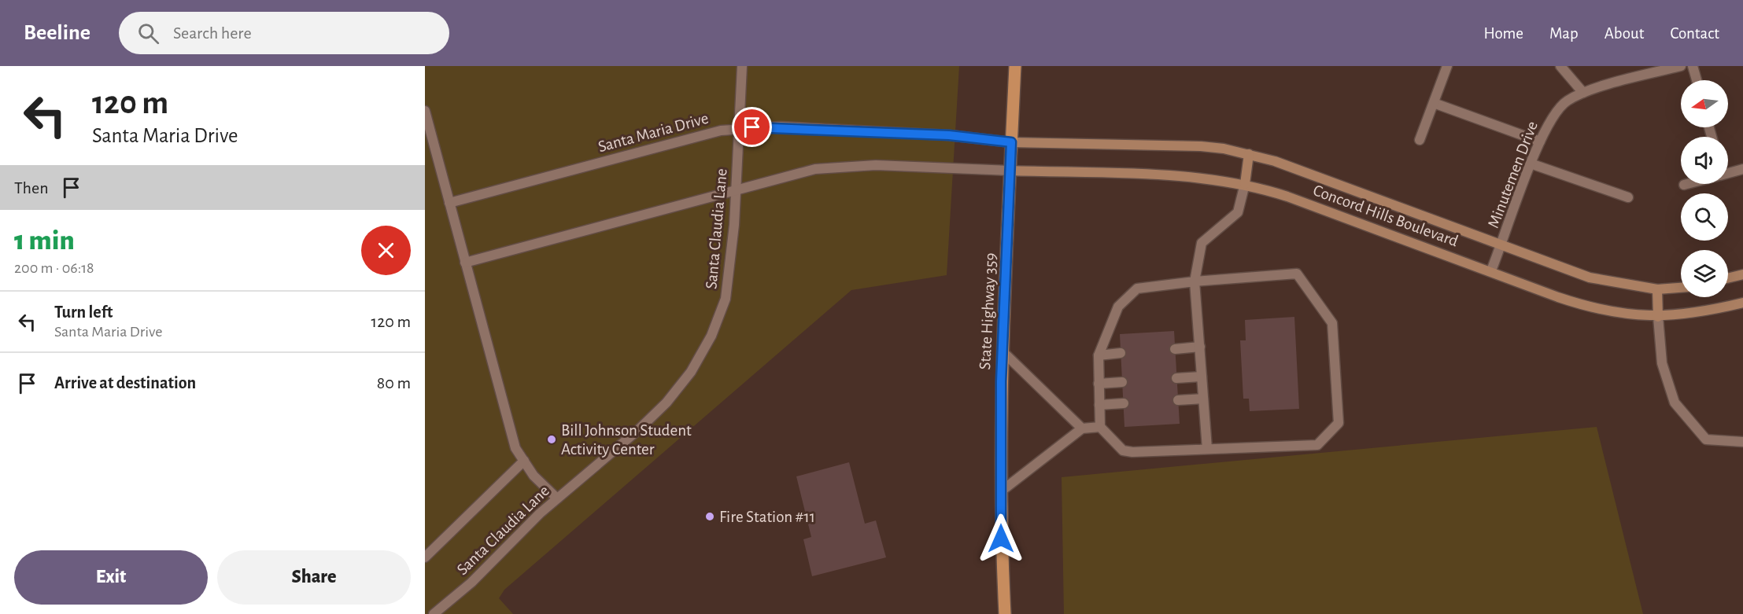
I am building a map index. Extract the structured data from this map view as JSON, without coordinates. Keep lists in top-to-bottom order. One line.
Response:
{"streets":{"main road":["State Highway 359"],"street":["Santa Maria Drive","Minutemen Drive","Concord Hills Boulevard","Santa Claudia Lane"]},"crossings":[["Santa Maria Drive","Concord Hills Boulevard"],["Santa Maria Drive","Santa Claudia Lane"],["Santa Maria Drive","State Highway 359"],["Minutemen Drive","Concord Hills Boulevard"],["Concord Hills Boulevard","State Highway 359"]],"places":["Bill Johnson Student Activity Center","Fire Station #11"],"north":"left","page":{"header":"Beeline","search":"Search here","nav":["Home","Map","About","Contact"],"turn":["120 m","Santa Maria Drive"],"then":"Then","heading":["1 min","200 m · 06:18"],"list":[{"name":"Turn left","note":"Santa Maria Drive","value":"120 m"},{"name":"Arrive at destination","value":"80 m"}],"buttons":["Exit","Share"]}}
